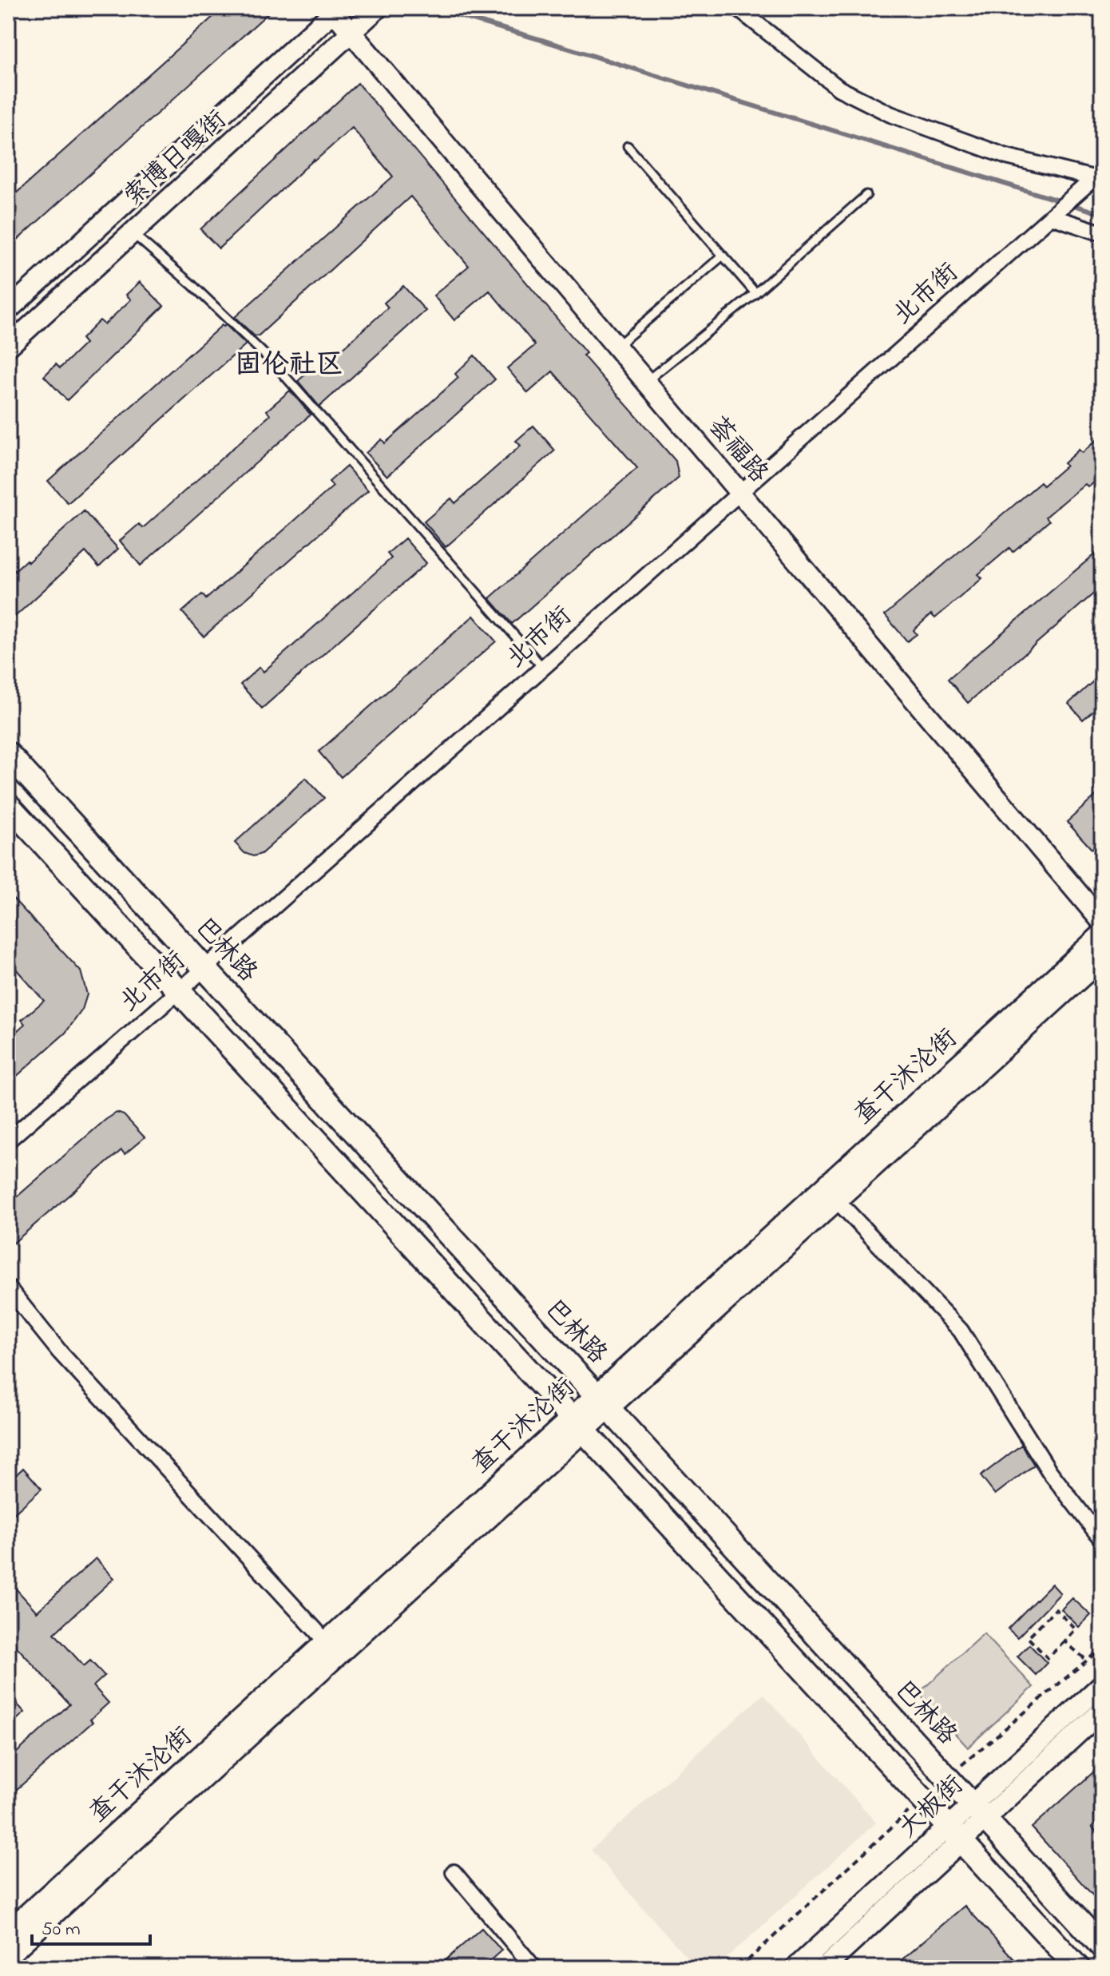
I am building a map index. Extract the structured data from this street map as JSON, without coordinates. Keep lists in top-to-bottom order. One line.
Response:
{"streets":{"main road":["巴林路"],"street":["索博日嘎街","北市街","荟福路","查干沐沦街","大板街"]},"crossings":[["索博日嘎街","荟福路"],["北市街","荟福路"],["北市街","巴林路"],["巴林路","查干沐沦街"],["巴林路","大板街"]],"districts":["固伦社区"],"scale_bar":"50 m"}
